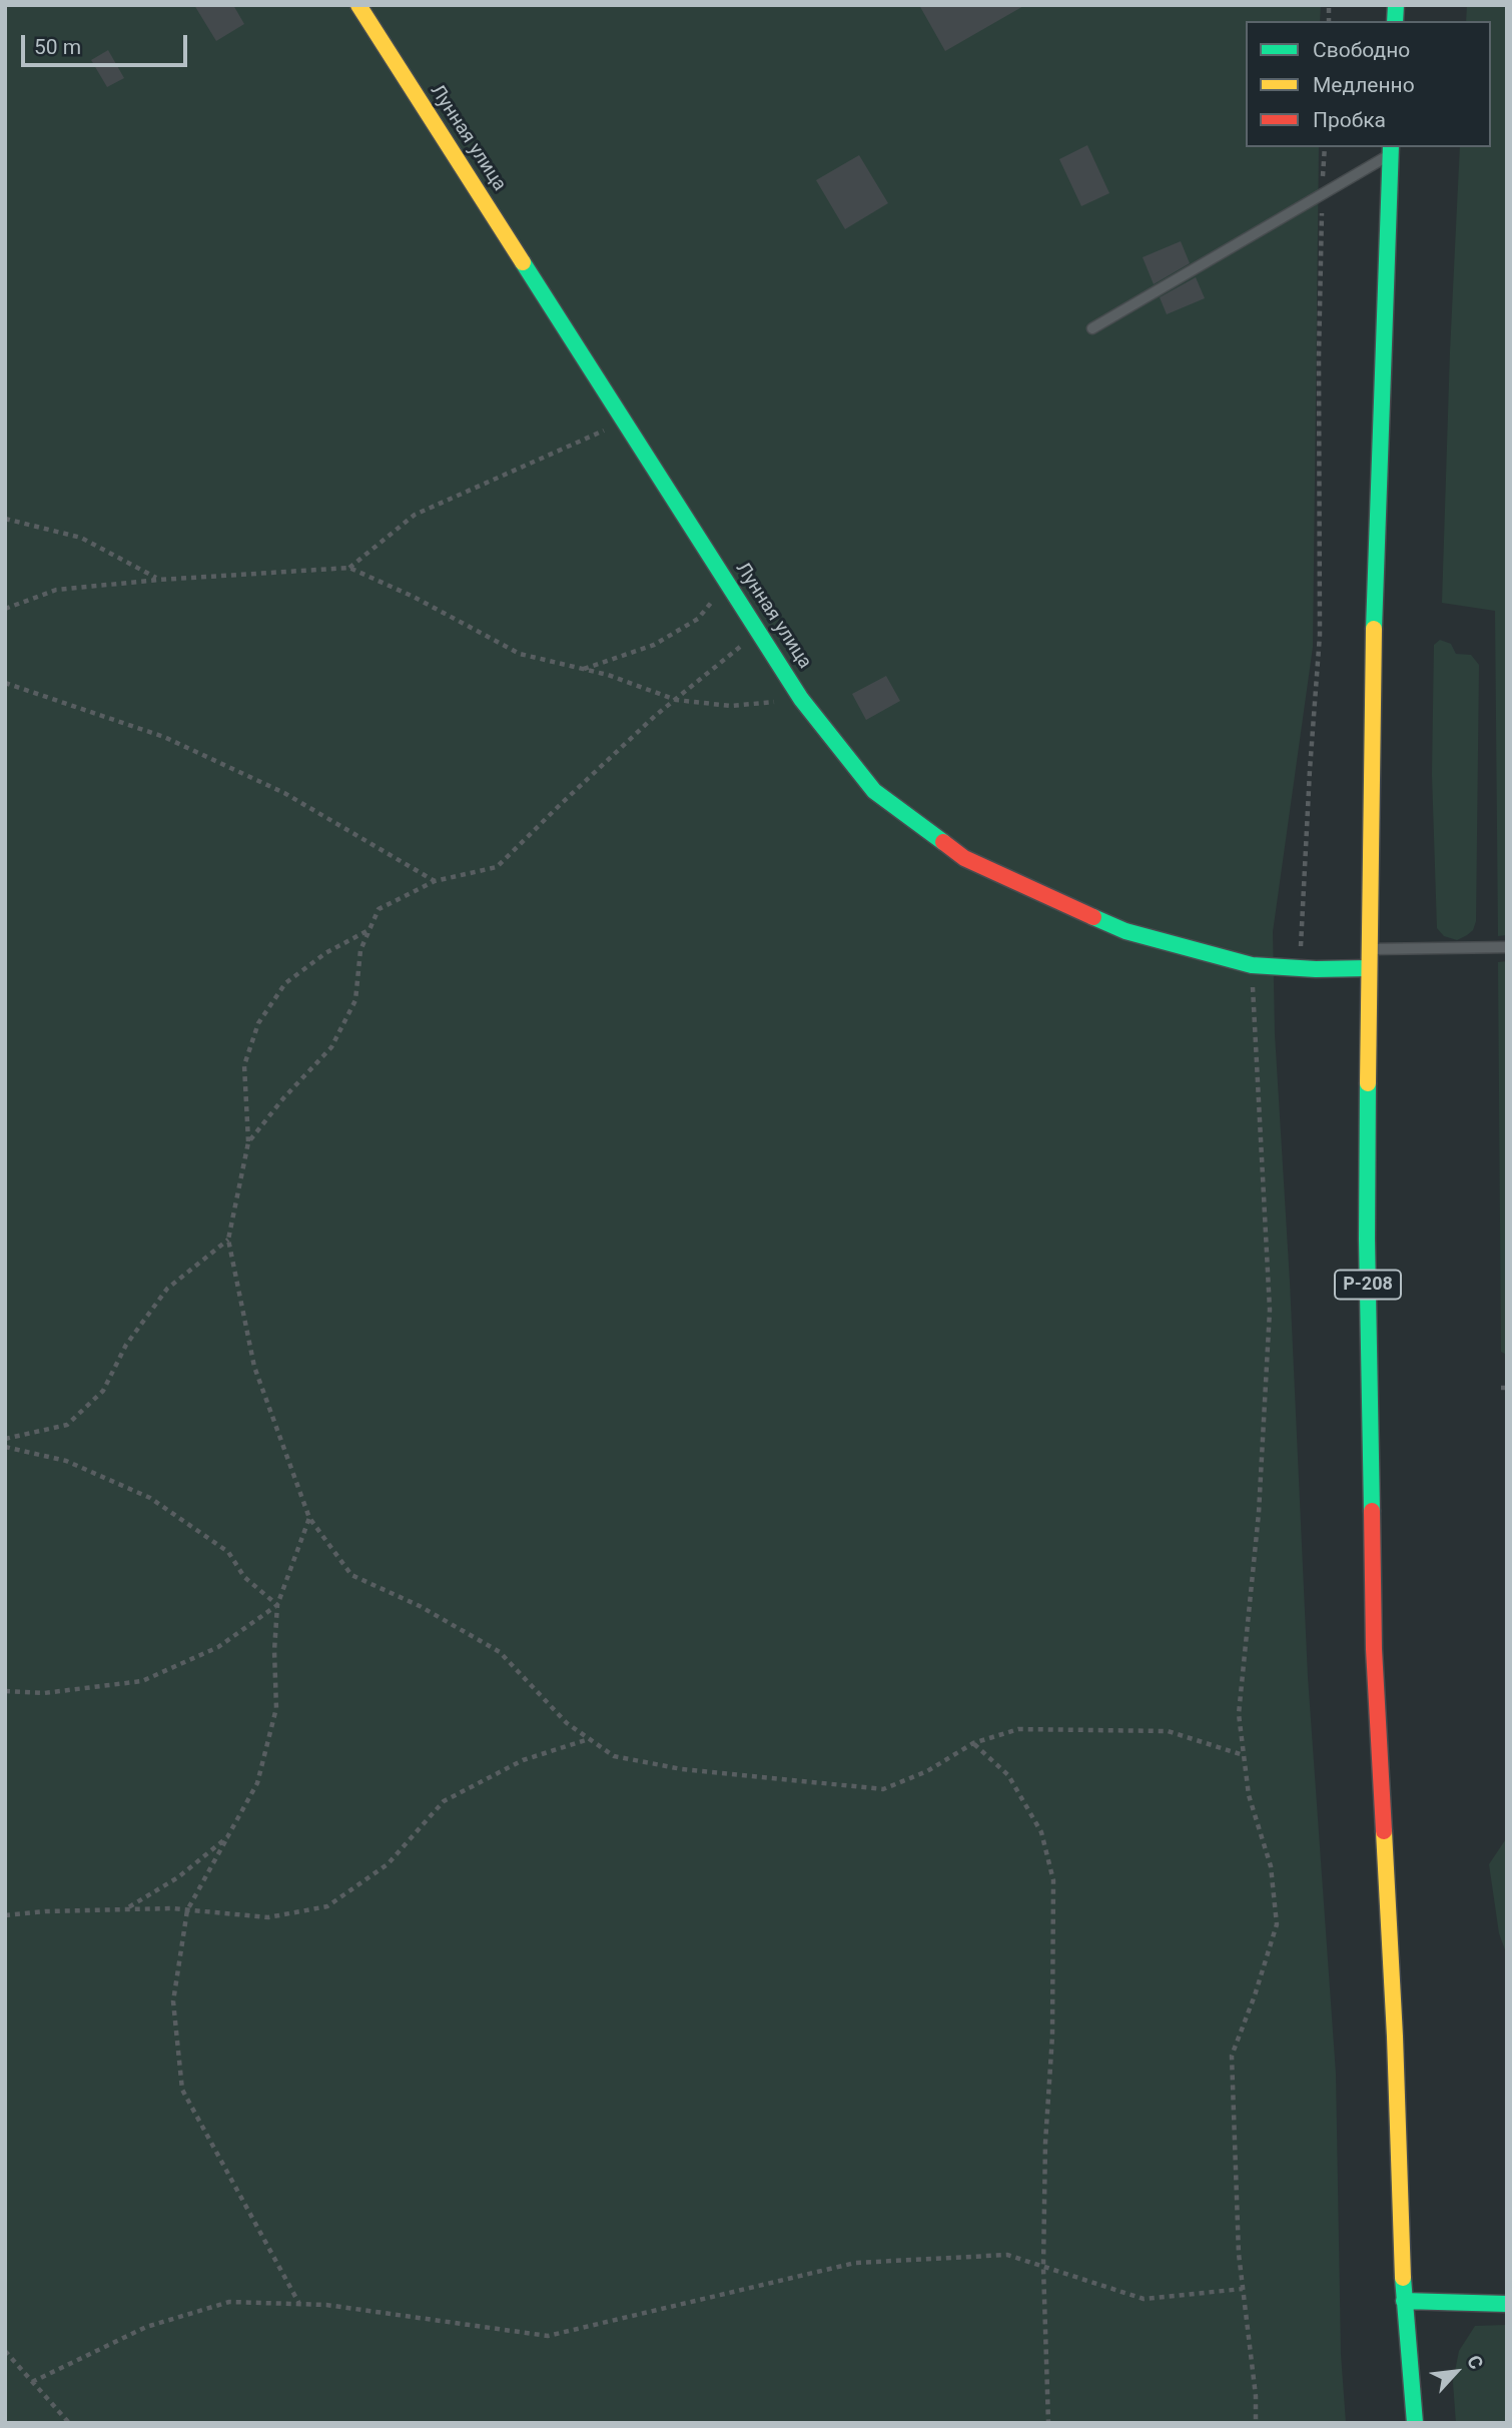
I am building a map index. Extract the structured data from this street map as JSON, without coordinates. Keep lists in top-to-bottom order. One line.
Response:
{"streets":{"main road":["Лунная улица","Р-208"]},"crossings":[["Лунная улица","Р-208"]],"legend":["Свободно","Медленно","Пробка"],"scale_bar":"50 m","north":"top right"}
